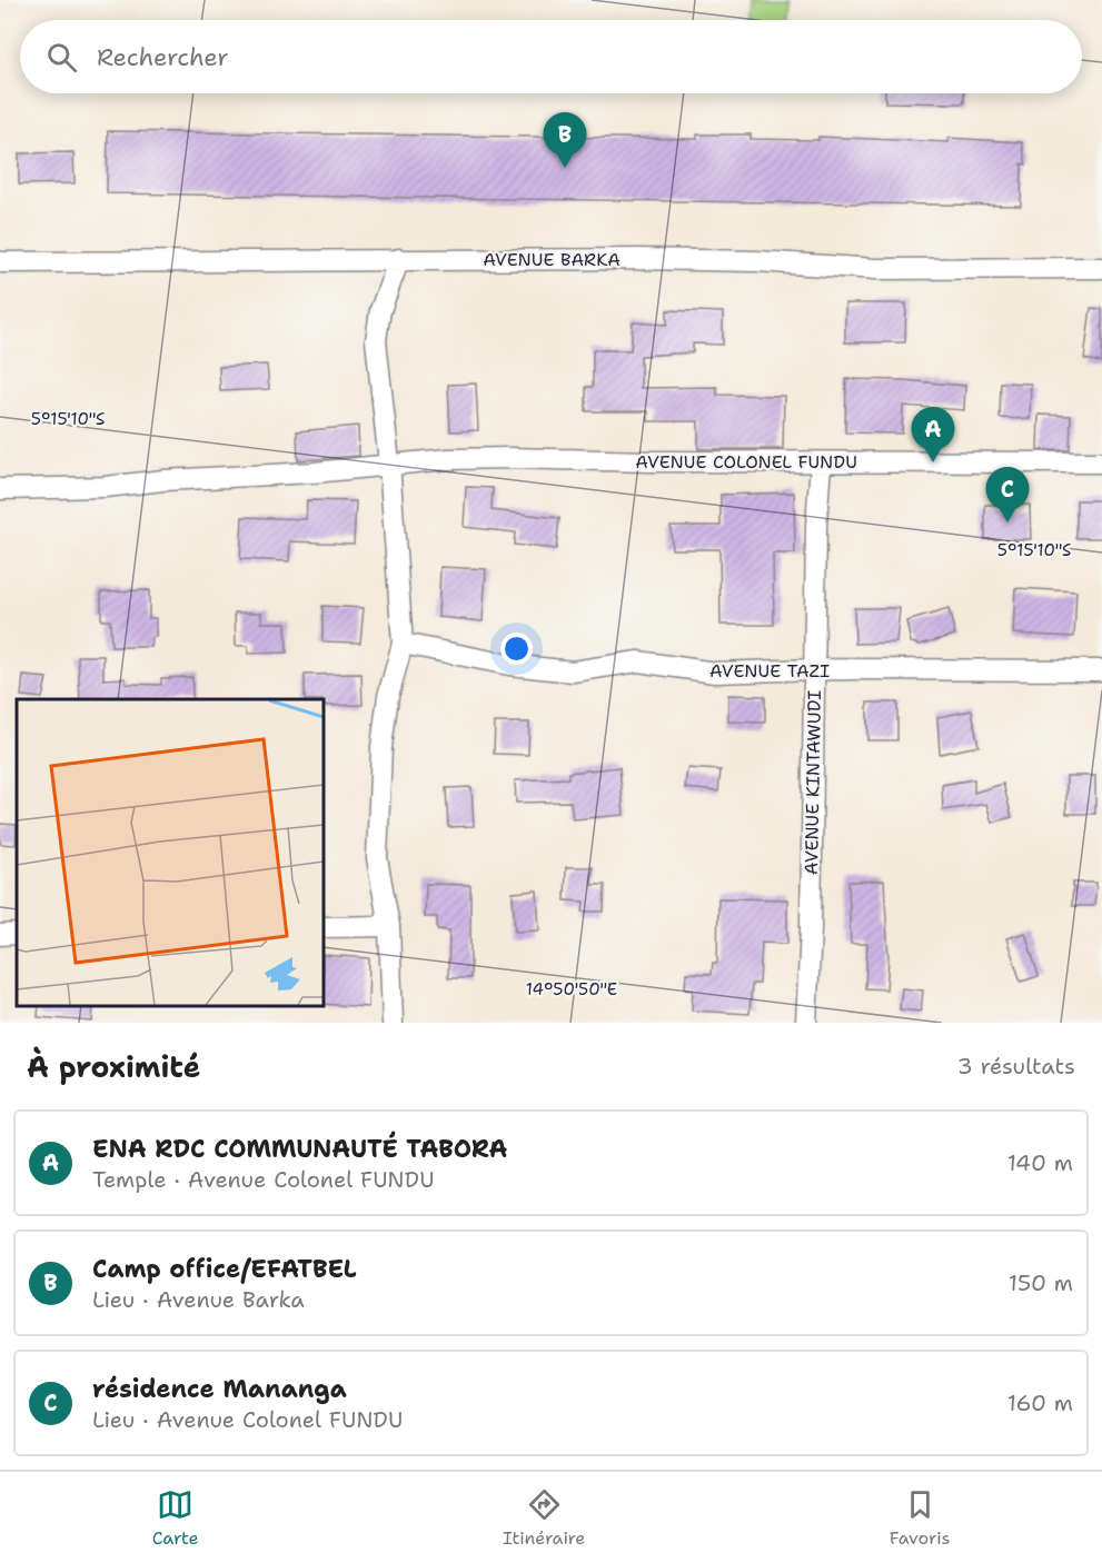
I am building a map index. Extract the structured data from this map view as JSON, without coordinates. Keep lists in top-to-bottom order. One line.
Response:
{"streets":{"street":["AVENUE BARKA","AVENUE COLONEL FUNDU","AVENUE TAZI","AVENUE KINTAWUDI"]},"crossings":[["AVENUE COLONEL FUNDU","AVENUE KINTAWUDI"],["AVENUE TAZI","AVENUE KINTAWUDI"]],"page":{"search":"Rechercher","pins":["B","A","C"],"heading":["À proximité","3 résultats"],"list":[{"mark":"A","name":"ENA RDC COMMUNAUTÉ TABORA","note":"Temple · Avenue Colonel FUNDU","value":"140 m"},{"mark":"B","name":"Camp office/EFATBEL","note":"Lieu · Avenue Barka","value":"150 m"},{"mark":"C","name":"résidence Mananga","note":"Lieu · Avenue Colonel FUNDU","value":"160 m"}],"nav":["Carte","Itinéraire","Favoris"]},"coordinates":["5°15'10\"S","14°50'50\"E"]}
